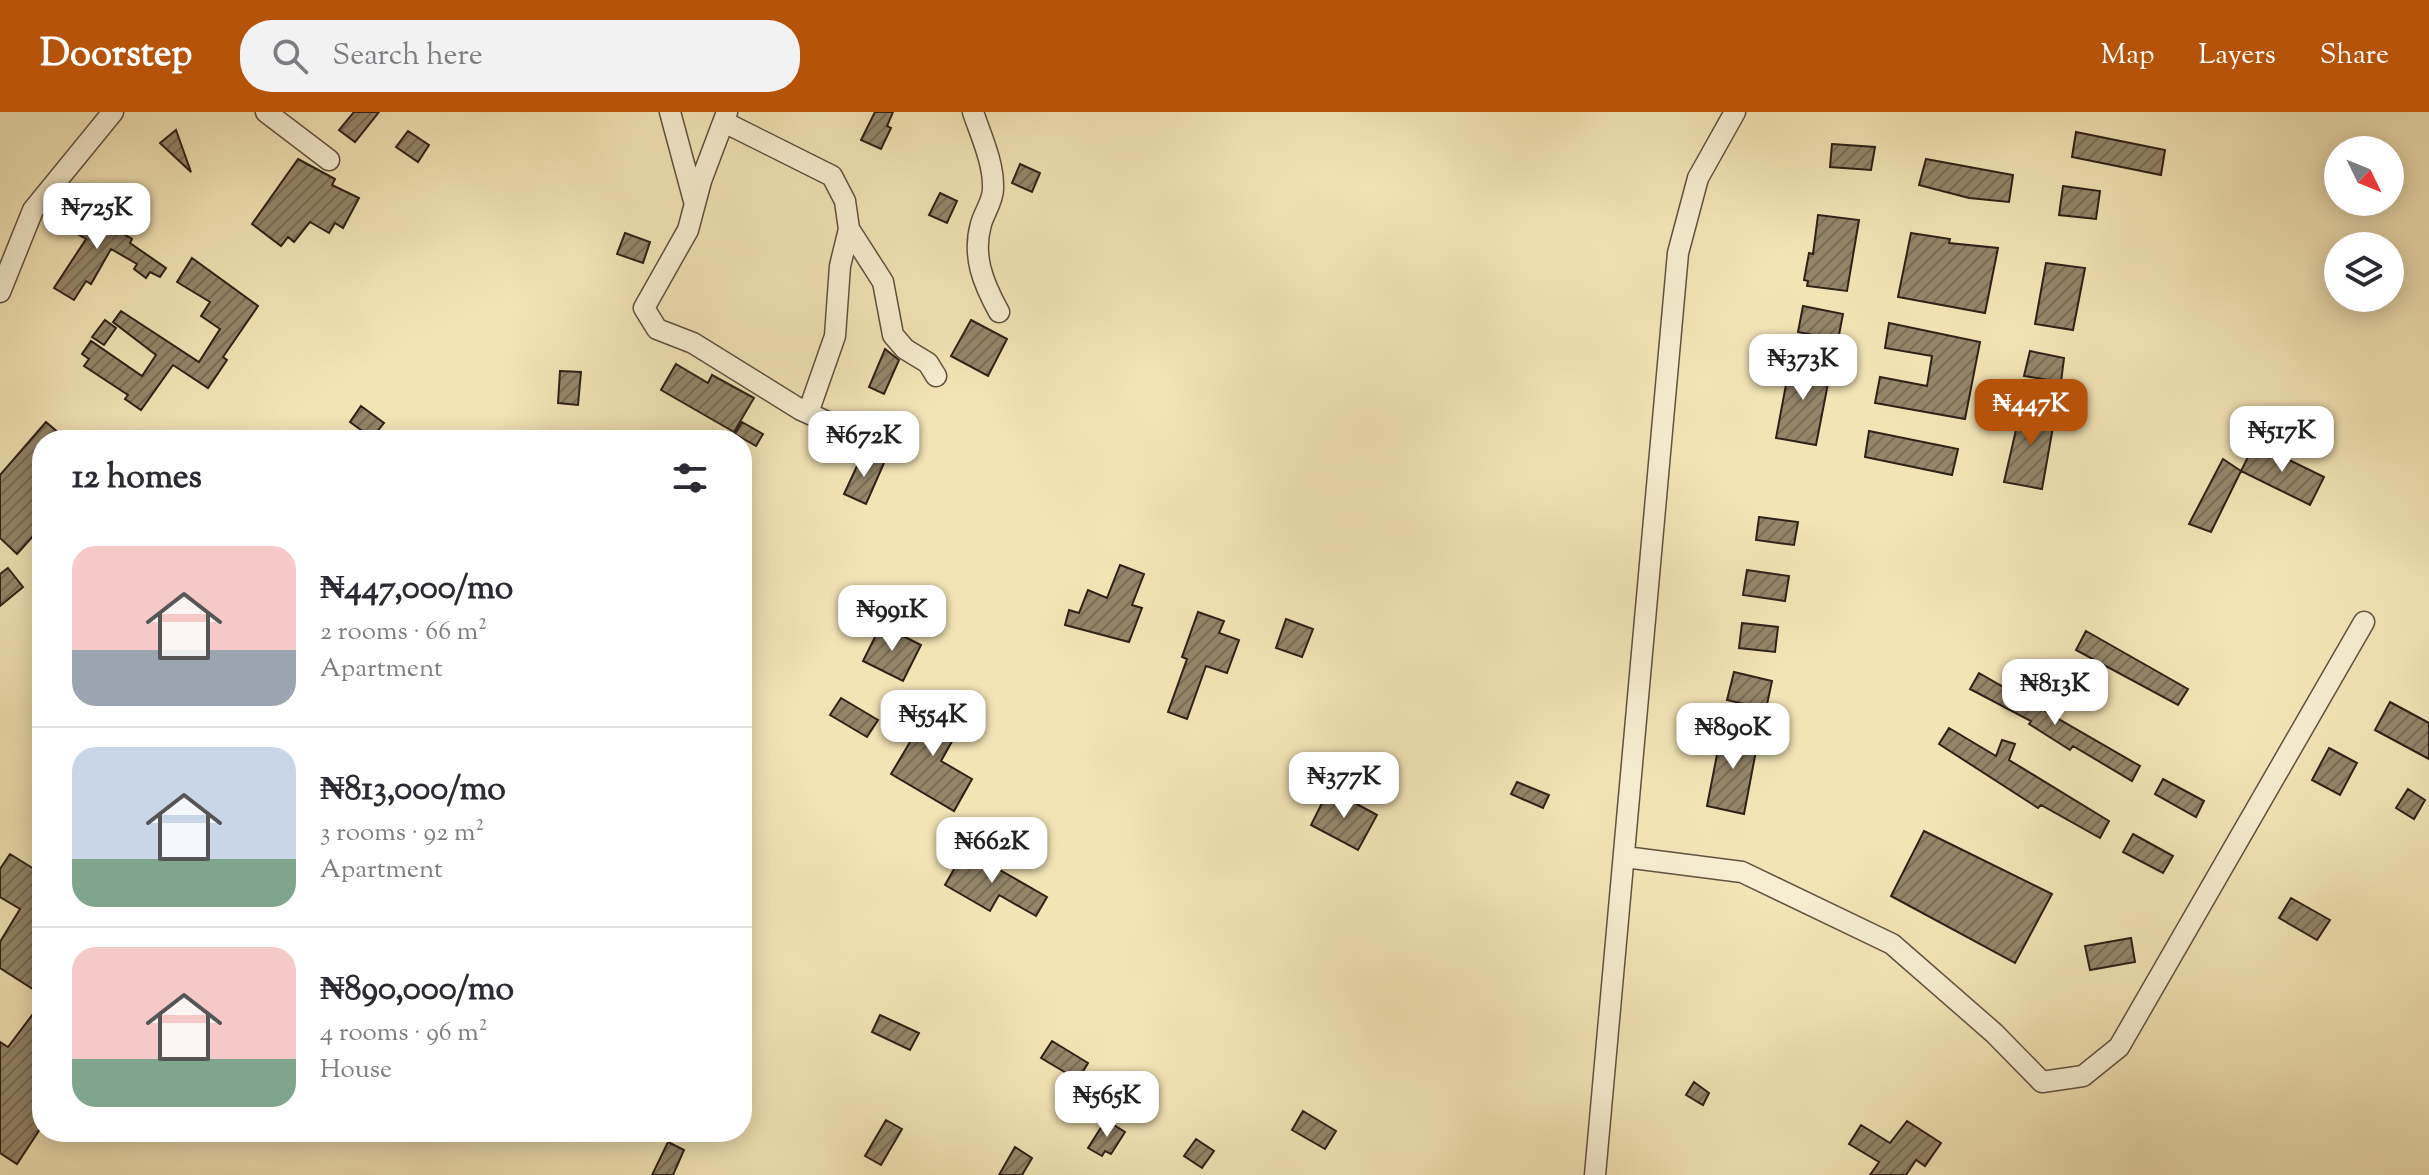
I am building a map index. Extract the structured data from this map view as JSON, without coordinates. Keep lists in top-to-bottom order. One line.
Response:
{"north":"bottom right","page":{"header":"Doorstep","search":"Search here","nav":["Map","Layers","Share"],"price":["₦725K","₦373K","₦447K","₦517K","₦672K","₦991K","₦813K","₦554K","₦890K","₦377K","₦662K","₦565K"],"heading":"12 homes","list":[{"name":"₦447,000/mo","note":"2 rooms · 66 m² · Apartment"},{"name":"₦813,000/mo","note":"3 rooms · 92 m² · Apartment"},{"name":"₦890,000/mo","note":"4 rooms · 96 m² · House"}]}}
